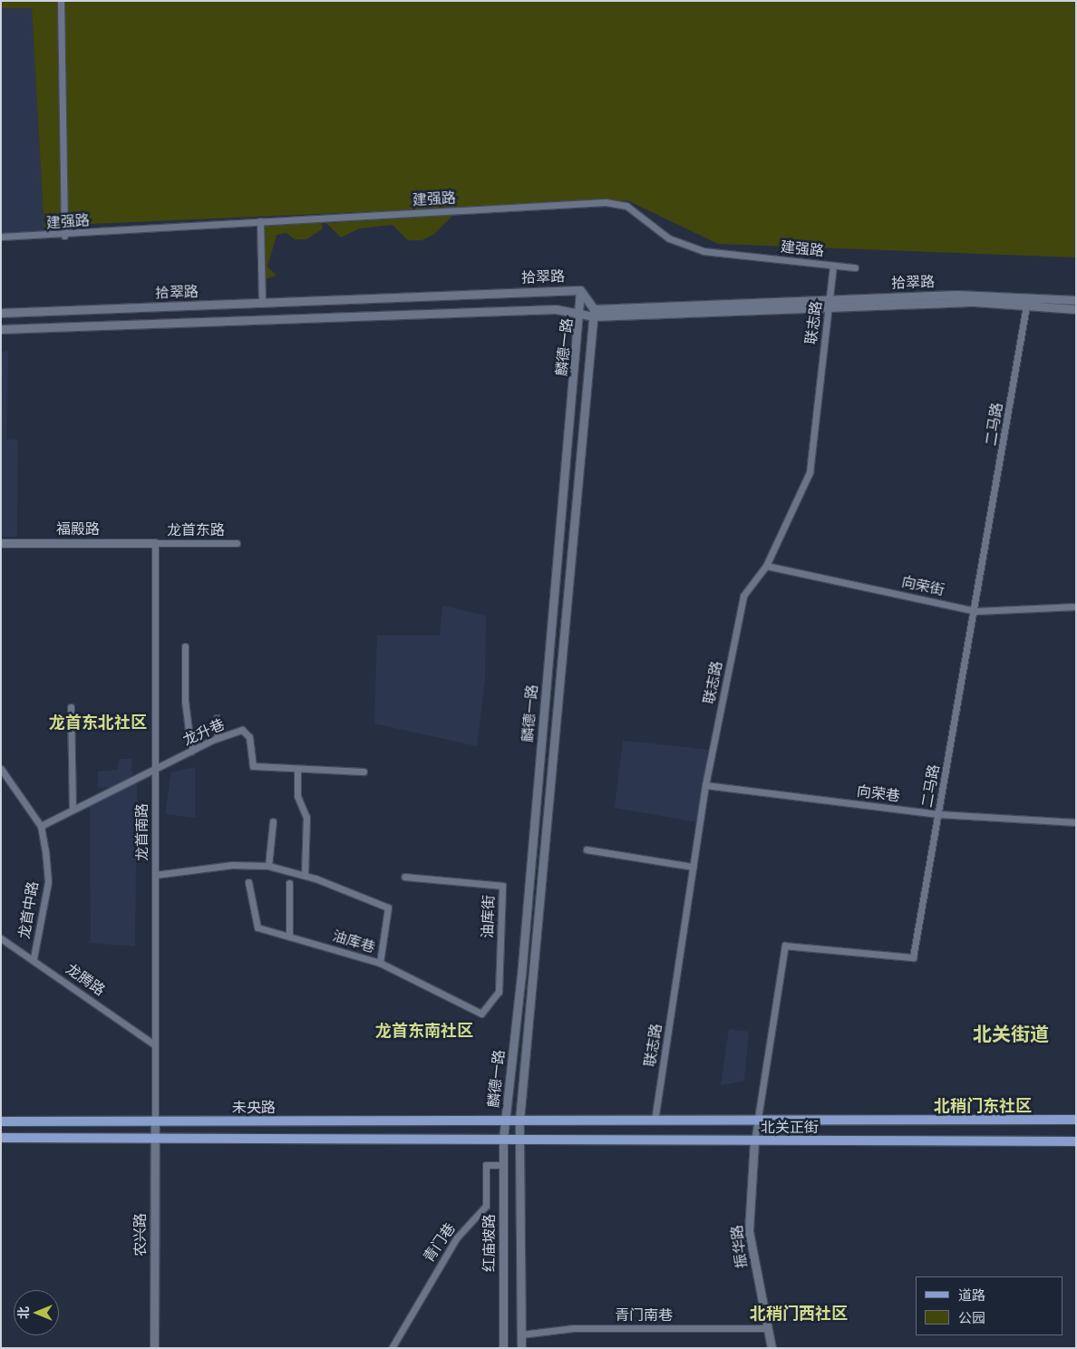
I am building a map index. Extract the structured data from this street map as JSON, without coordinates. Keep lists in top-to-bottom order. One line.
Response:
{"streets":{"main road":["拾翠路","麟德一路","福殿路","未央路","北关正街","农兴路","红庙坡路","振华路"],"street":["建强路","联志路","二马路","龙首东路","向荣街","龙升巷","向荣巷","龙首南路","龙首中路","油库街","油库巷","龙腾路","青门巷","青门南巷"]},"crossings":[["建强路","联志路"],["拾翠路","联志路"],["拾翠路","麟德一路"],["拾翠路","二马路"],["联志路","向荣街"],["联志路","向荣巷"],["联志路","北关正街"],["麟德一路","未央路"],["麟德一路","北关正街"],["麟德一路","红庙坡路"],["二马路","向荣街"],["二马路","向荣巷"],["二马路","北关正街"],["二马路","振华路"],["福殿路","龙首东路"],["福殿路","龙首南路"],["龙首东路","龙首南路"],["龙升巷","龙首南路"],["龙升巷","龙首中路"],["龙首南路","龙腾路"],["龙首南路","未央路"],["龙首南路","农兴路"],["龙首中路","龙腾路"],["油库街","油库巷"],["未央路","北关正街"],["未央路","农兴路"],["未央路","红庙坡路"],["北关正街","红庙坡路"],["北关正街","振华路"],["青门巷","红庙坡路"],["振华路","青门南巷"]],"districts":["龙首东北社区","龙首东南社区","北关街道","北稍门东社区","北稍门西社区"],"legend":["道路","公园"],"north":"left"}
